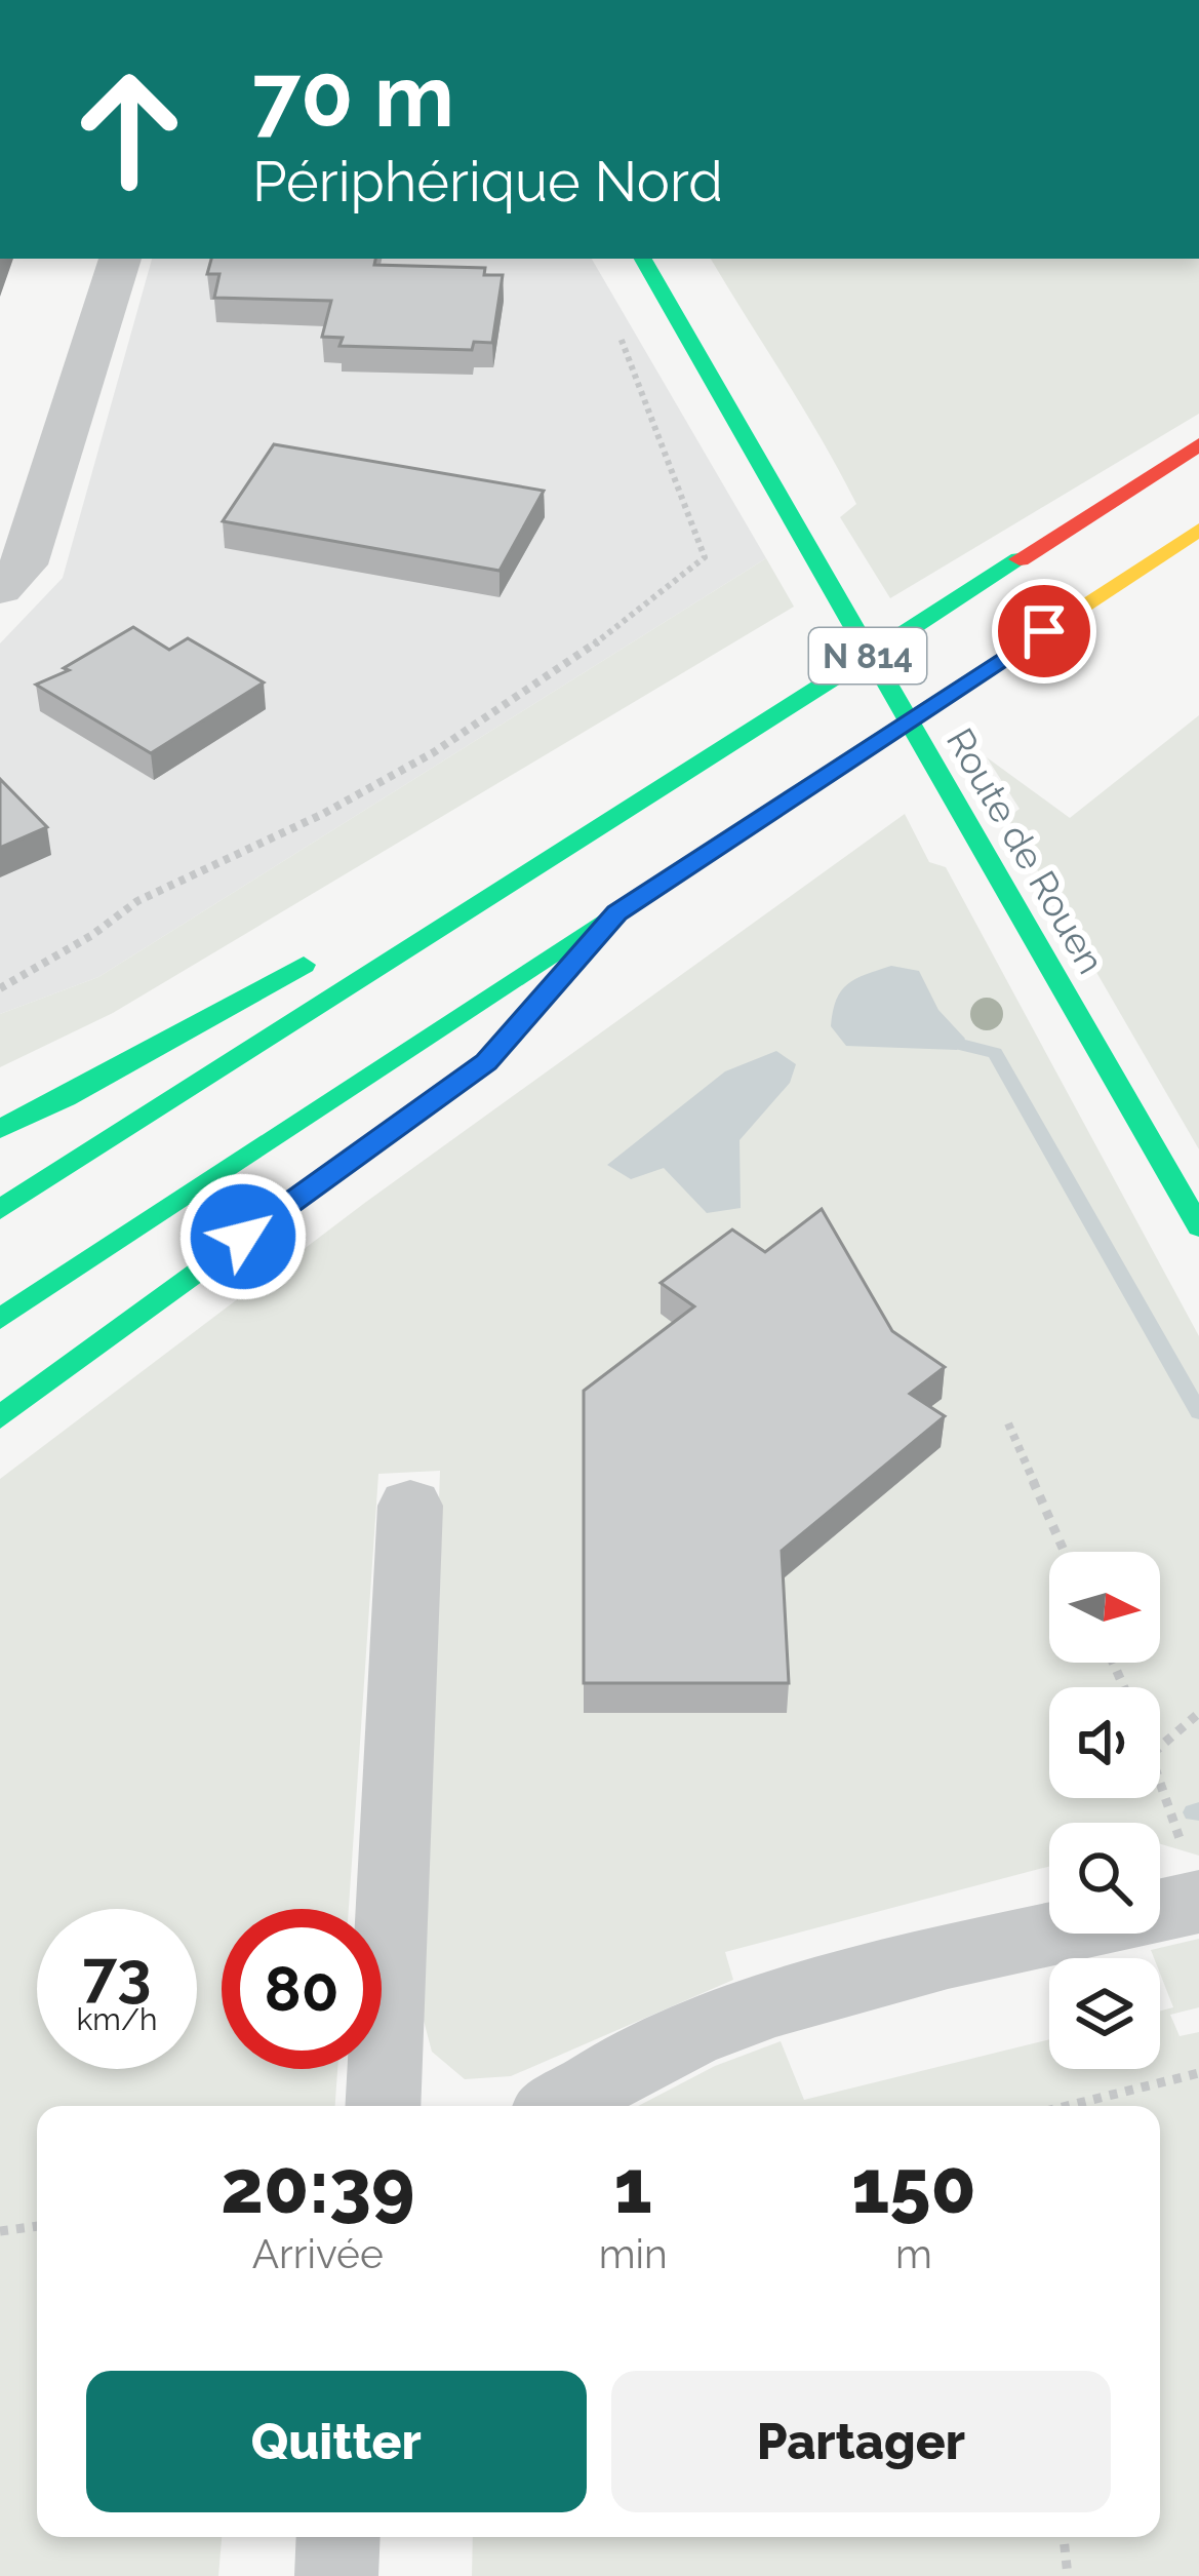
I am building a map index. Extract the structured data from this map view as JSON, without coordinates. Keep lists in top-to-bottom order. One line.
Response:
{"streets":{"main road":["N 814","Route de Rouen"]},"north":"right","page":{"turn":["70 m","Périphérique Nord"],"speed":"73 km/h","limit":"80","eta":["20:39","Arrivée","1","min","150","m"],"buttons":["Quitter","Partager"]}}
